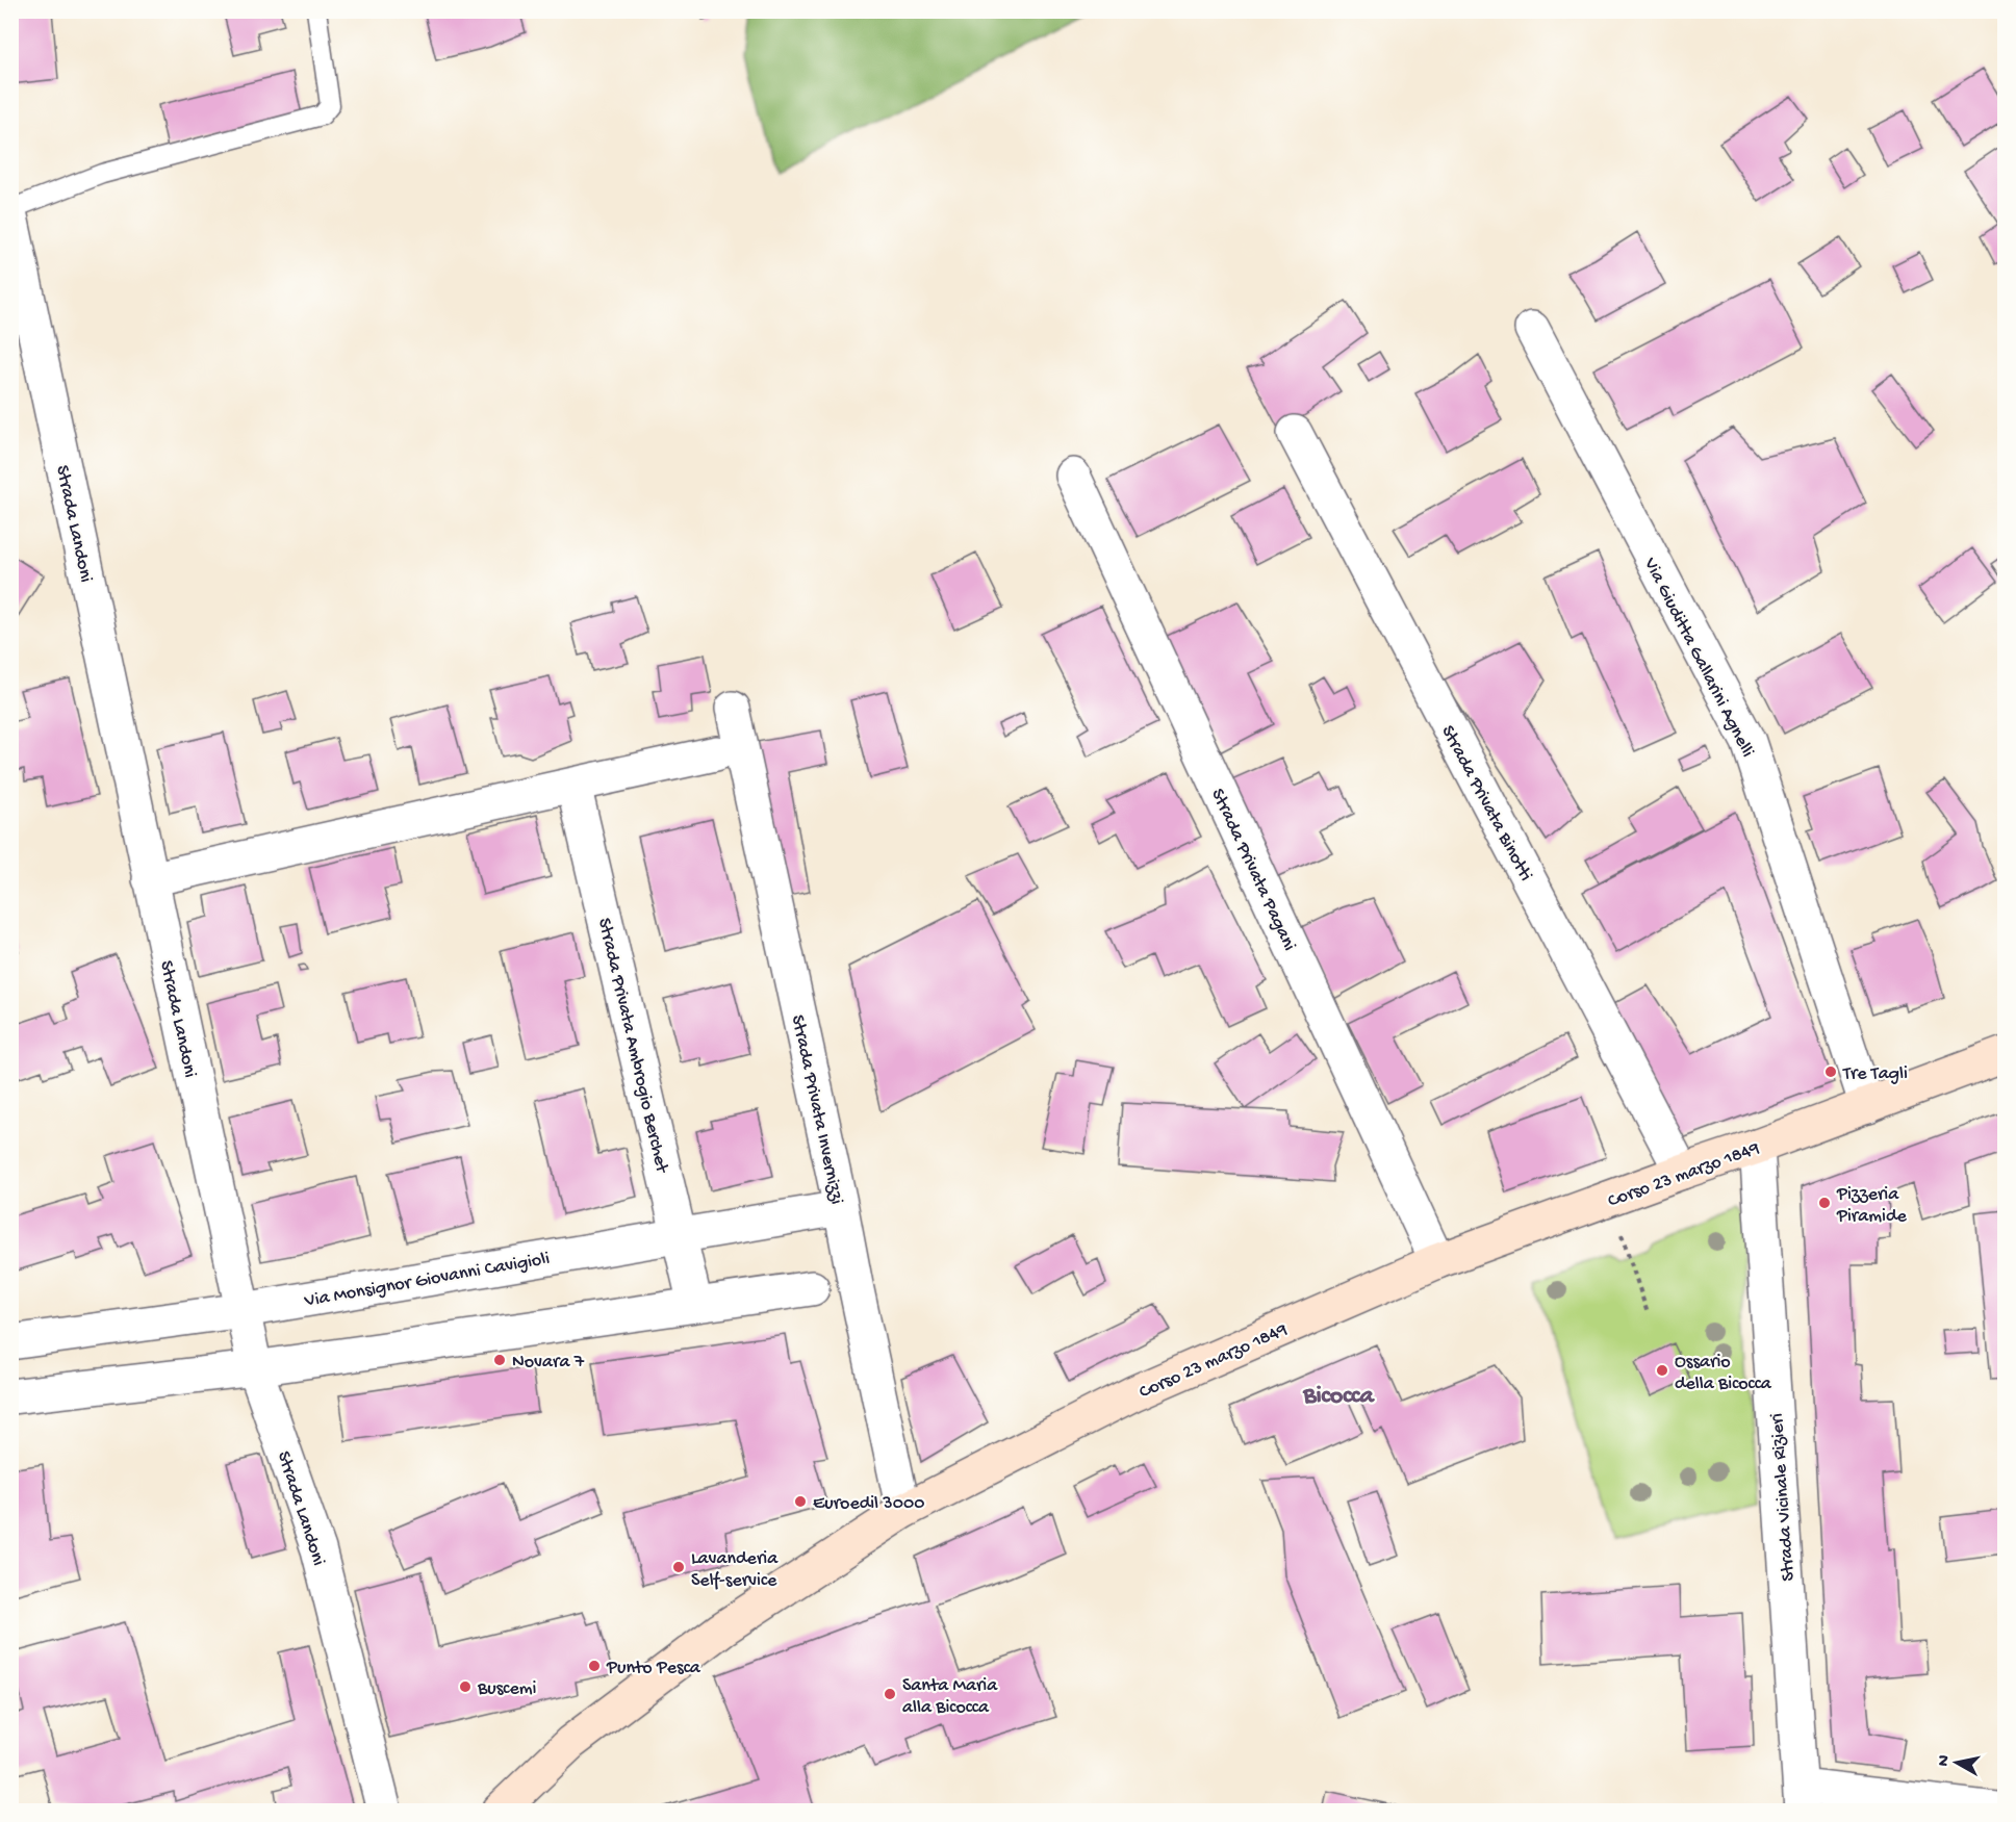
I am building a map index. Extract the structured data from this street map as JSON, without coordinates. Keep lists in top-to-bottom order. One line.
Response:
{"streets":{"main road":["Corso 23 marzo 1849"],"street":["Strada Landoni","Via Giuditta Gallarini Agnelli","Strada Privata Binotti","Strada Privata Pagani","Strada Privata Ambrogio Berchet","Strada Privata Invernizzi","Via Monsignor Giovanni Cavigioli","Strada Vicinale Rizieri"]},"crossings":[["Strada Landoni","Via Monsignor Giovanni Cavigioli"],["Via Giuditta Gallarini Agnelli","Corso 23 marzo 1849"],["Strada Privata Binotti","Corso 23 marzo 1849"],["Strada Privata Pagani","Corso 23 marzo 1849"],["Strada Privata Ambrogio Berchet","Via Monsignor Giovanni Cavigioli"],["Strada Privata Invernizzi","Corso 23 marzo 1849"],["Strada Privata Invernizzi","Via Monsignor Giovanni Cavigioli"],["Corso 23 marzo 1849","Strada Vicinale Rizieri"]],"districts":["Bicocca"],"places":["Tre Tagli","Pizzeria Piramide","Novara 7","Ossario della Bicocca","Euroedil 3000","Lavanderia Self-service","Punto Pesca","Buscemi","Santa Maria alla Bicocca"],"north":"left"}
